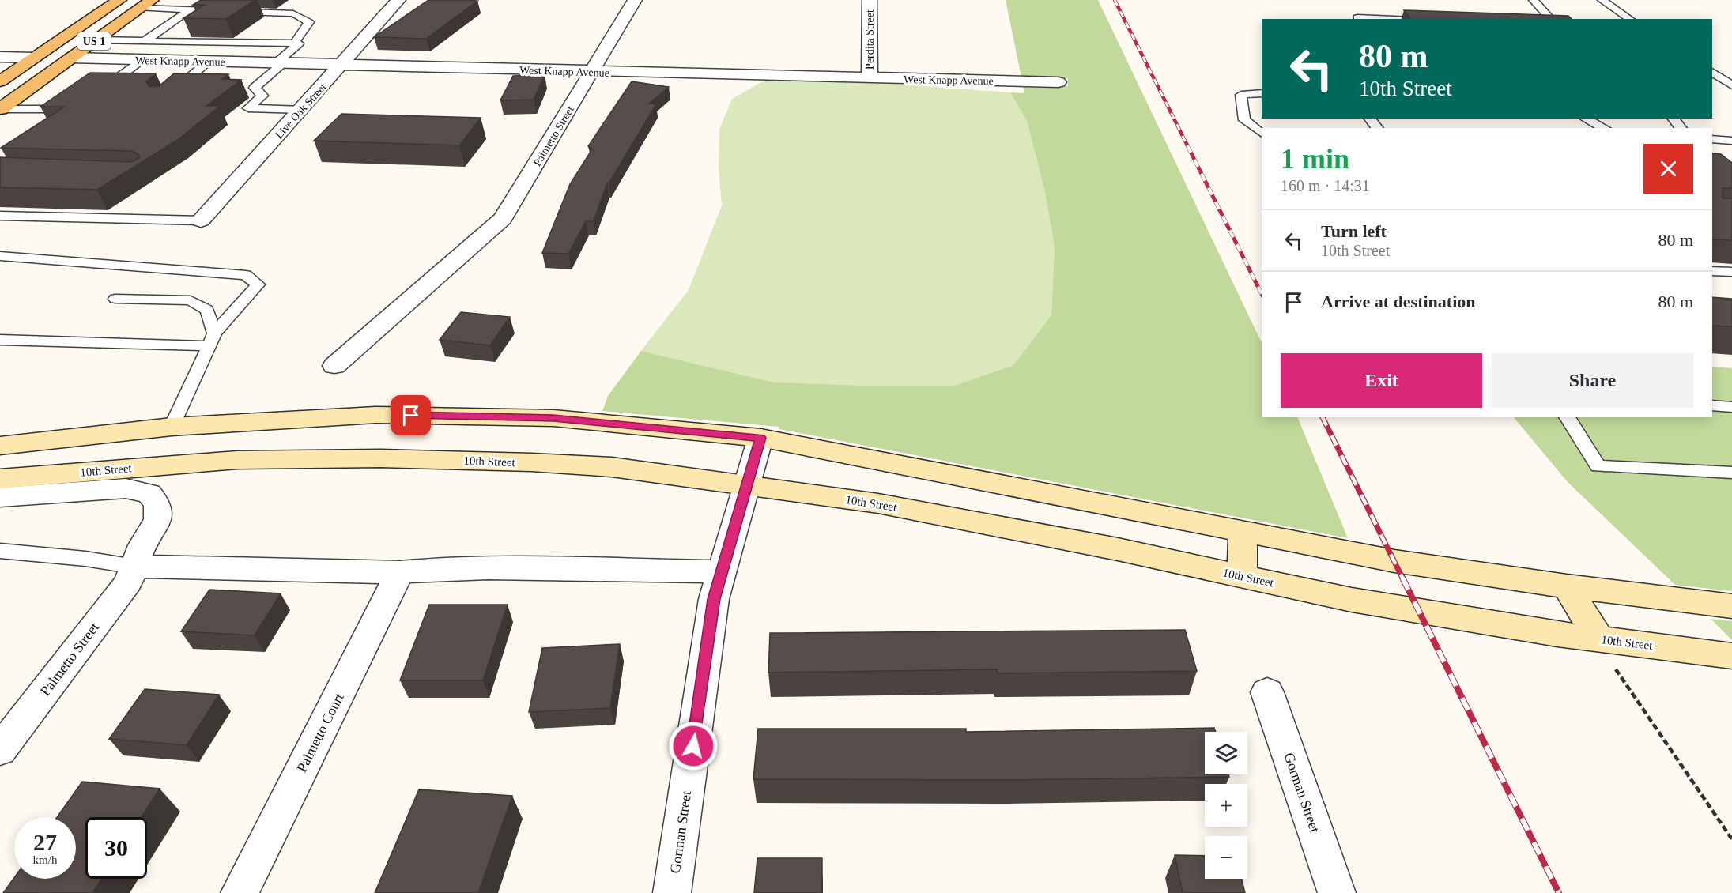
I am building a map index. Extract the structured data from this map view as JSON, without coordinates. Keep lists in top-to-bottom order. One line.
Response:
{"streets":{"main road":["US 1"],"street":["Perdita Street","West Knapp Avenue","Live Oak Street","Palmetto Street","10th Street","Palmetto Court","Gorman Street"]},"crossings":[["Perdita Street","West Knapp Avenue"],["US 1","West Knapp Avenue"],["West Knapp Avenue","Live Oak Street"],["West Knapp Avenue","Palmetto Street"],["10th Street","Gorman Street"]],"page":{"turn":["80 m","10th Street"],"heading":["1 min","160 m · 14:31"],"list":[{"name":"Turn left","note":"10th Street","value":"80 m"},{"name":"Arrive at destination","value":"80 m"}],"buttons":["Exit","Share"],"map_buttons":["+","−"],"speed":"27 km/h","limit":"30"}}
